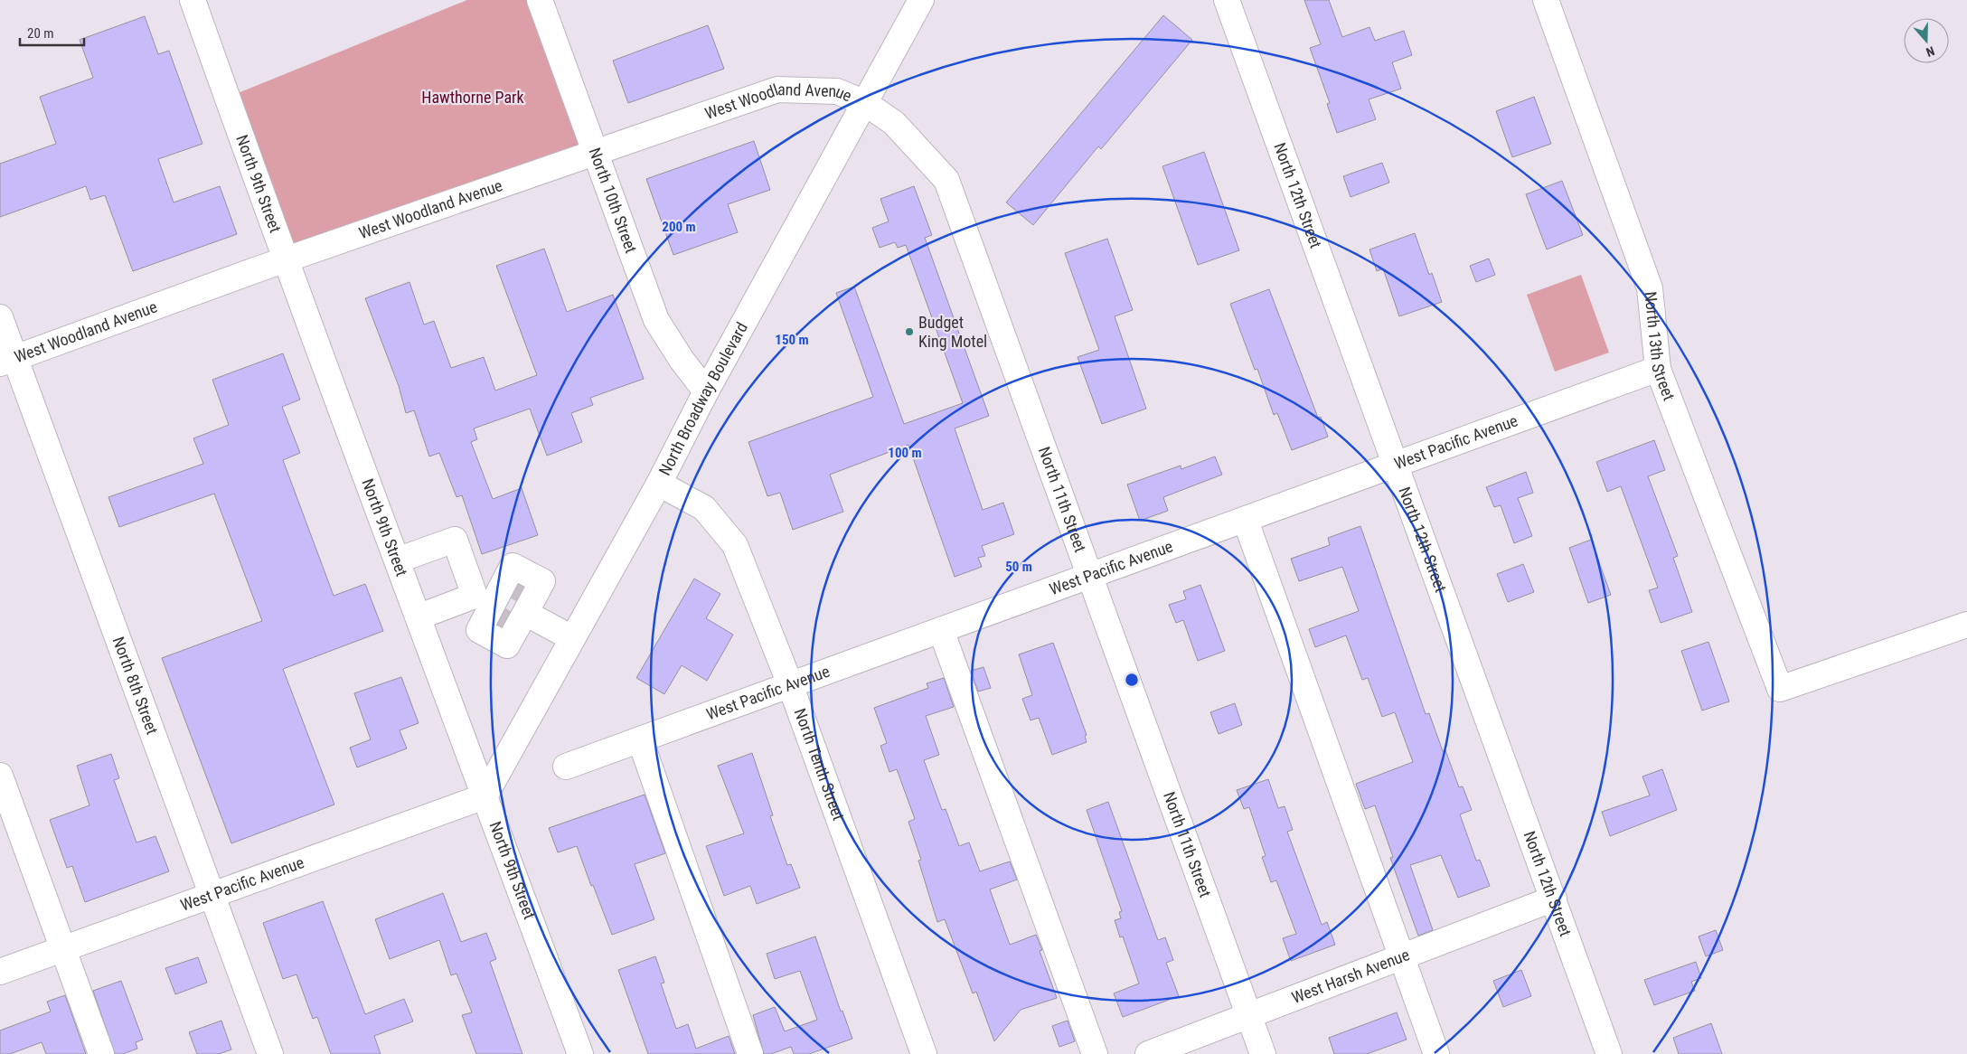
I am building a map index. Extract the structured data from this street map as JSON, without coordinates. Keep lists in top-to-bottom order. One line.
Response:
{"streets":{"street":["West Woodland Avenue","North 9th Street","North 12th Street","North 10th Street","North 13th Street","North Broadway Boulevard","West Pacific Avenue","North 11th Street","North 8th Street","North Tenth Street","West Harsh Avenue"]},"crossings":[["West Woodland Avenue","North 9th Street"],["West Woodland Avenue","North 10th Street"],["West Woodland Avenue","North Broadway Boulevard"],["West Woodland Avenue","North 11th Street"],["West Woodland Avenue","North 8th Street"],["North 9th Street","North Broadway Boulevard"],["North 9th Street","West Pacific Avenue"],["North 12th Street","West Pacific Avenue"],["North 12th Street","West Harsh Avenue"],["North 10th Street","North Broadway Boulevard"],["North 13th Street","West Pacific Avenue"],["North Broadway Boulevard","West Pacific Avenue"],["North Broadway Boulevard","North 11th Street"],["North Broadway Boulevard","North Tenth Street"],["West Pacific Avenue","North 11th Street"],["West Pacific Avenue","North 8th Street"],["West Pacific Avenue","North Tenth Street"],["North 11th Street","West Harsh Avenue"]],"parks":["Hawthorne Park"],"places":["Budget King Motel"],"scale_bar":"20 m","north":"bottom","rings":["200 m","150 m","100 m","50 m"]}
